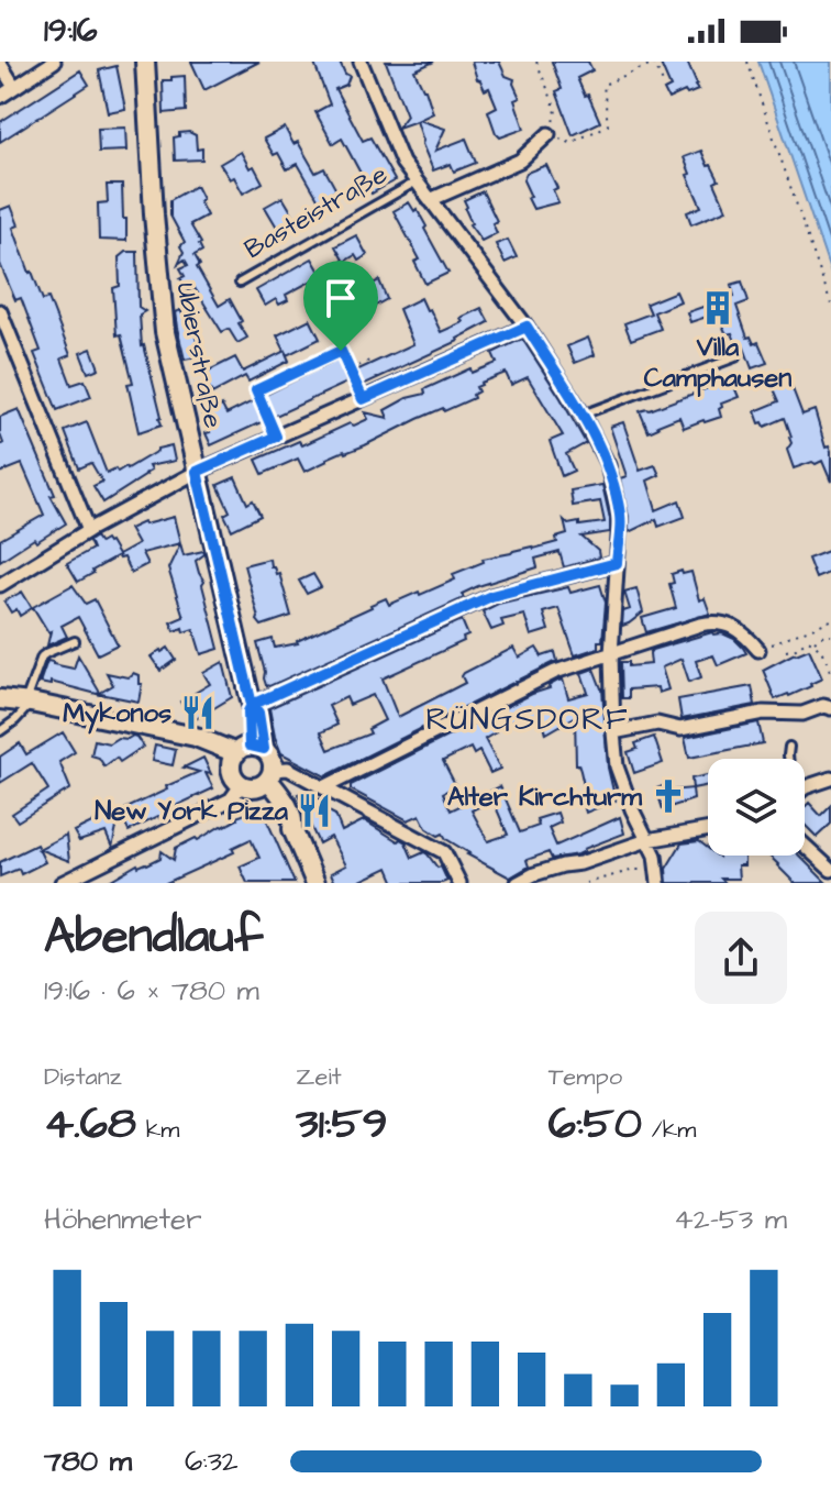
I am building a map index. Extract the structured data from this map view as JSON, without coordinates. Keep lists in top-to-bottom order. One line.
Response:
{"streets":{"main road":["Ubierstraße"],"street":["Basteistraße"]},"districts":["RÜNGSDORF"],"places":{"building":["Villa Camphausen"],"restaurant":["Mykonos","New York Pizza"],"church":["Alter Kirchturm"]},"page":{"status":"19:16","heading":["Abendlauf","19:16 · 6 × 780 m"],"stats":[["Distanz","4.68 km"],["Zeit","31:59"],["Tempo","6:50 /km"]],"chart":["Höhenmeter","42–53 m"],"list":[{"name":"780 m","note":"6:32"}]}}
